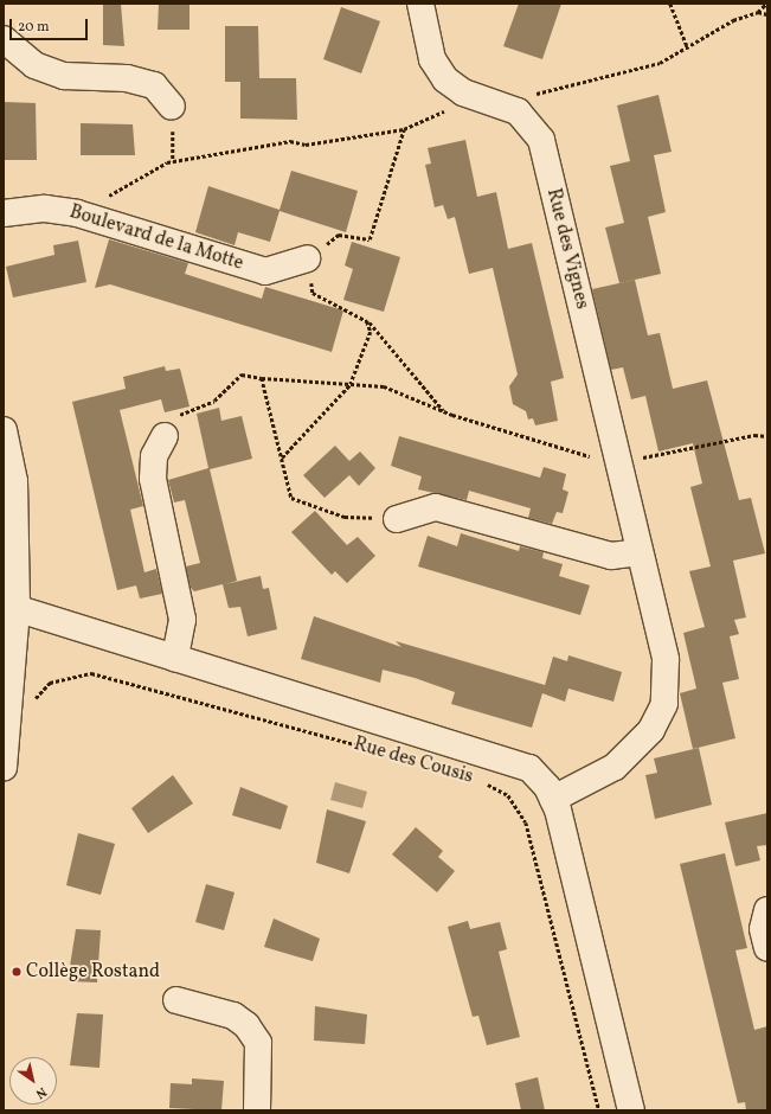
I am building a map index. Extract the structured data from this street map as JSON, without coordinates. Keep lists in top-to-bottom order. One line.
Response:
{"streets":{"street":["Boulevard de la Motte","Rue des Vignes","Rue des Cousis"]},"crossings":[["Rue des Vignes","Rue des Cousis"]],"places":["Collège Rostand"],"scale_bar":"20 m","north":"bottom right"}
